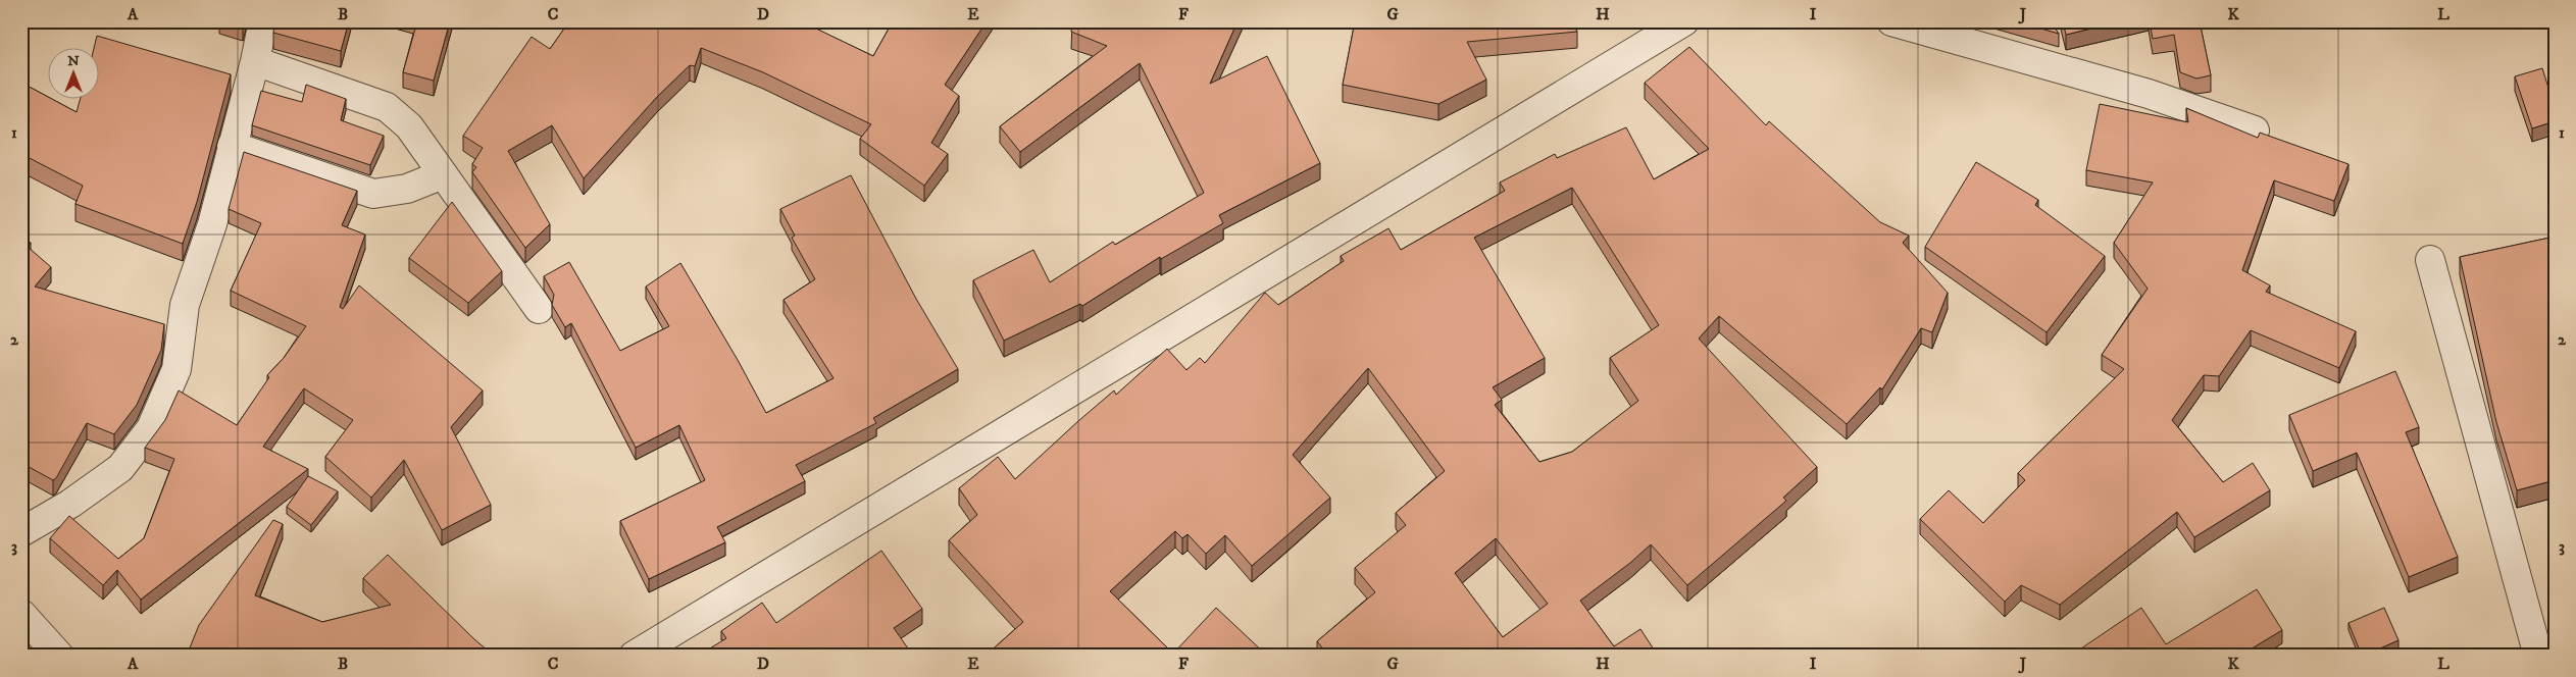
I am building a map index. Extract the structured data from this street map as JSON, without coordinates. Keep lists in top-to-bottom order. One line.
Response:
{"north":"top","grid":{"columns":["A","B","C","D","E","F","G","H","I","J","K","L"],"rows":["1","2","3"]}}
